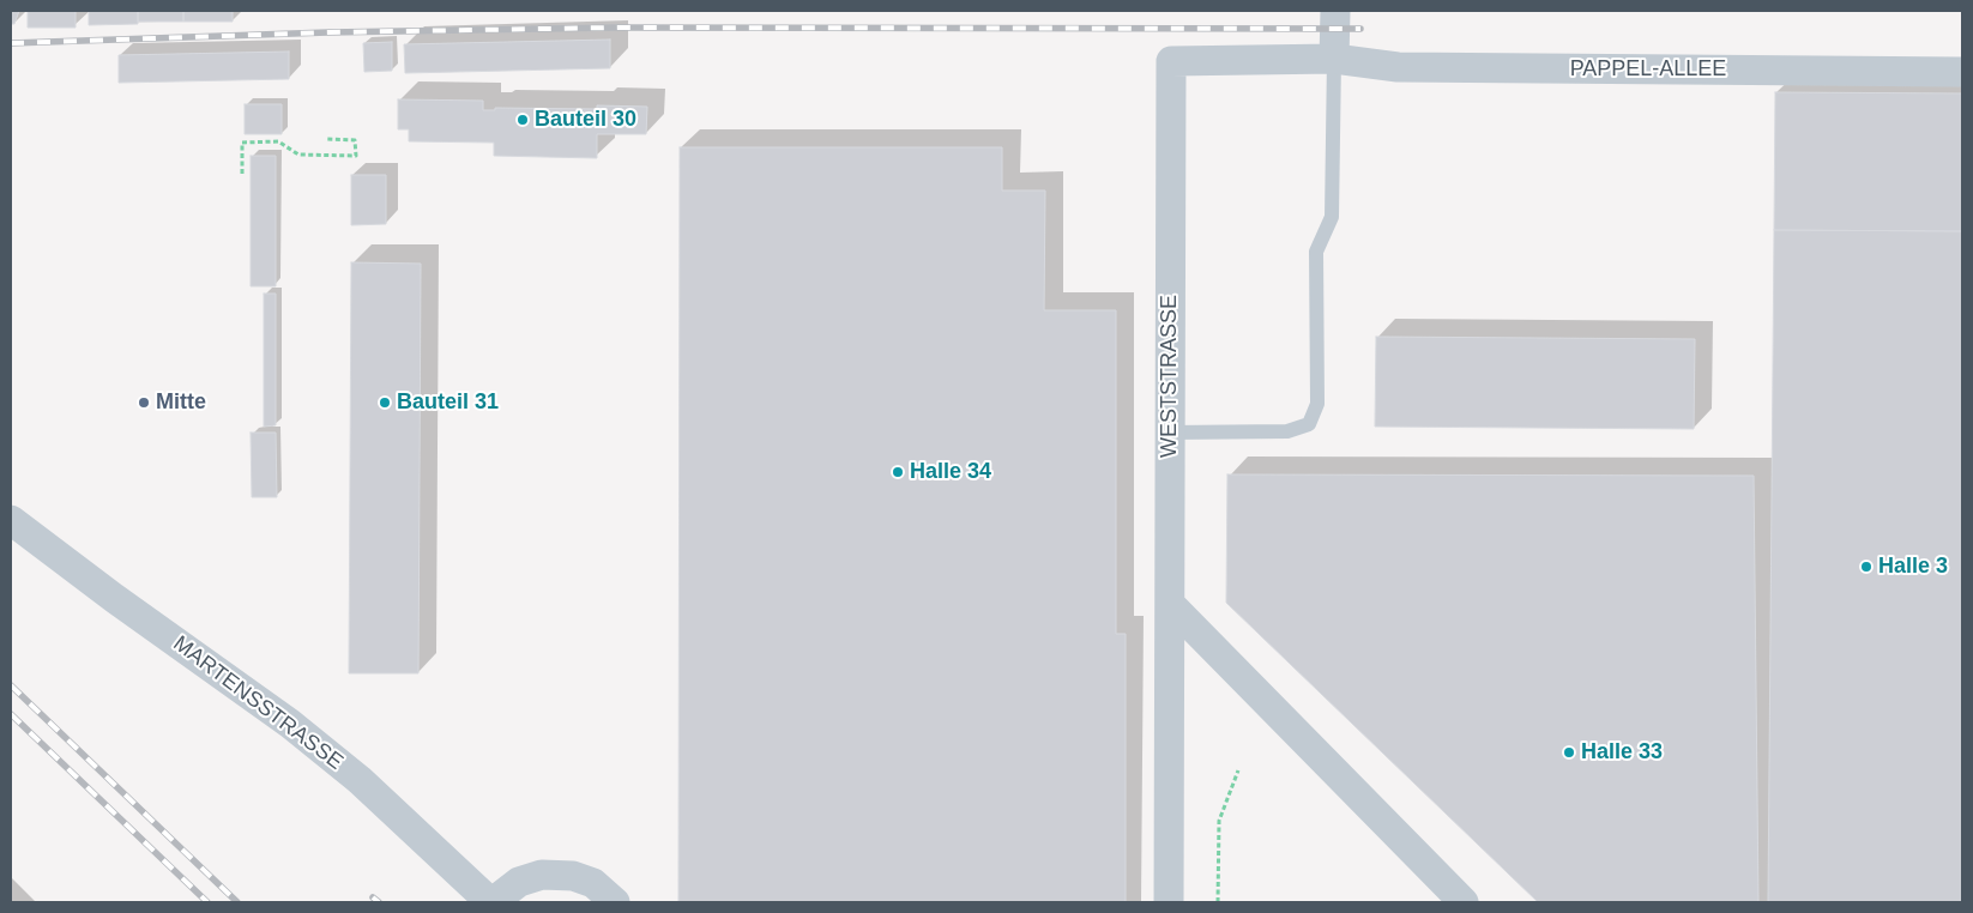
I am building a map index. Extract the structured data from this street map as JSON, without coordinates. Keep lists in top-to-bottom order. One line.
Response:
{"streets":{"street":["PAPPEL-ALLEE","WESTSTRASSE","MARTENSSTRASSE"]},"crossings":[["PAPPEL-ALLEE","WESTSTRASSE"]],"places":["Bauteil 30","Mitte","Bauteil 31","Halle 34","Halle 3","Halle 33"]}
